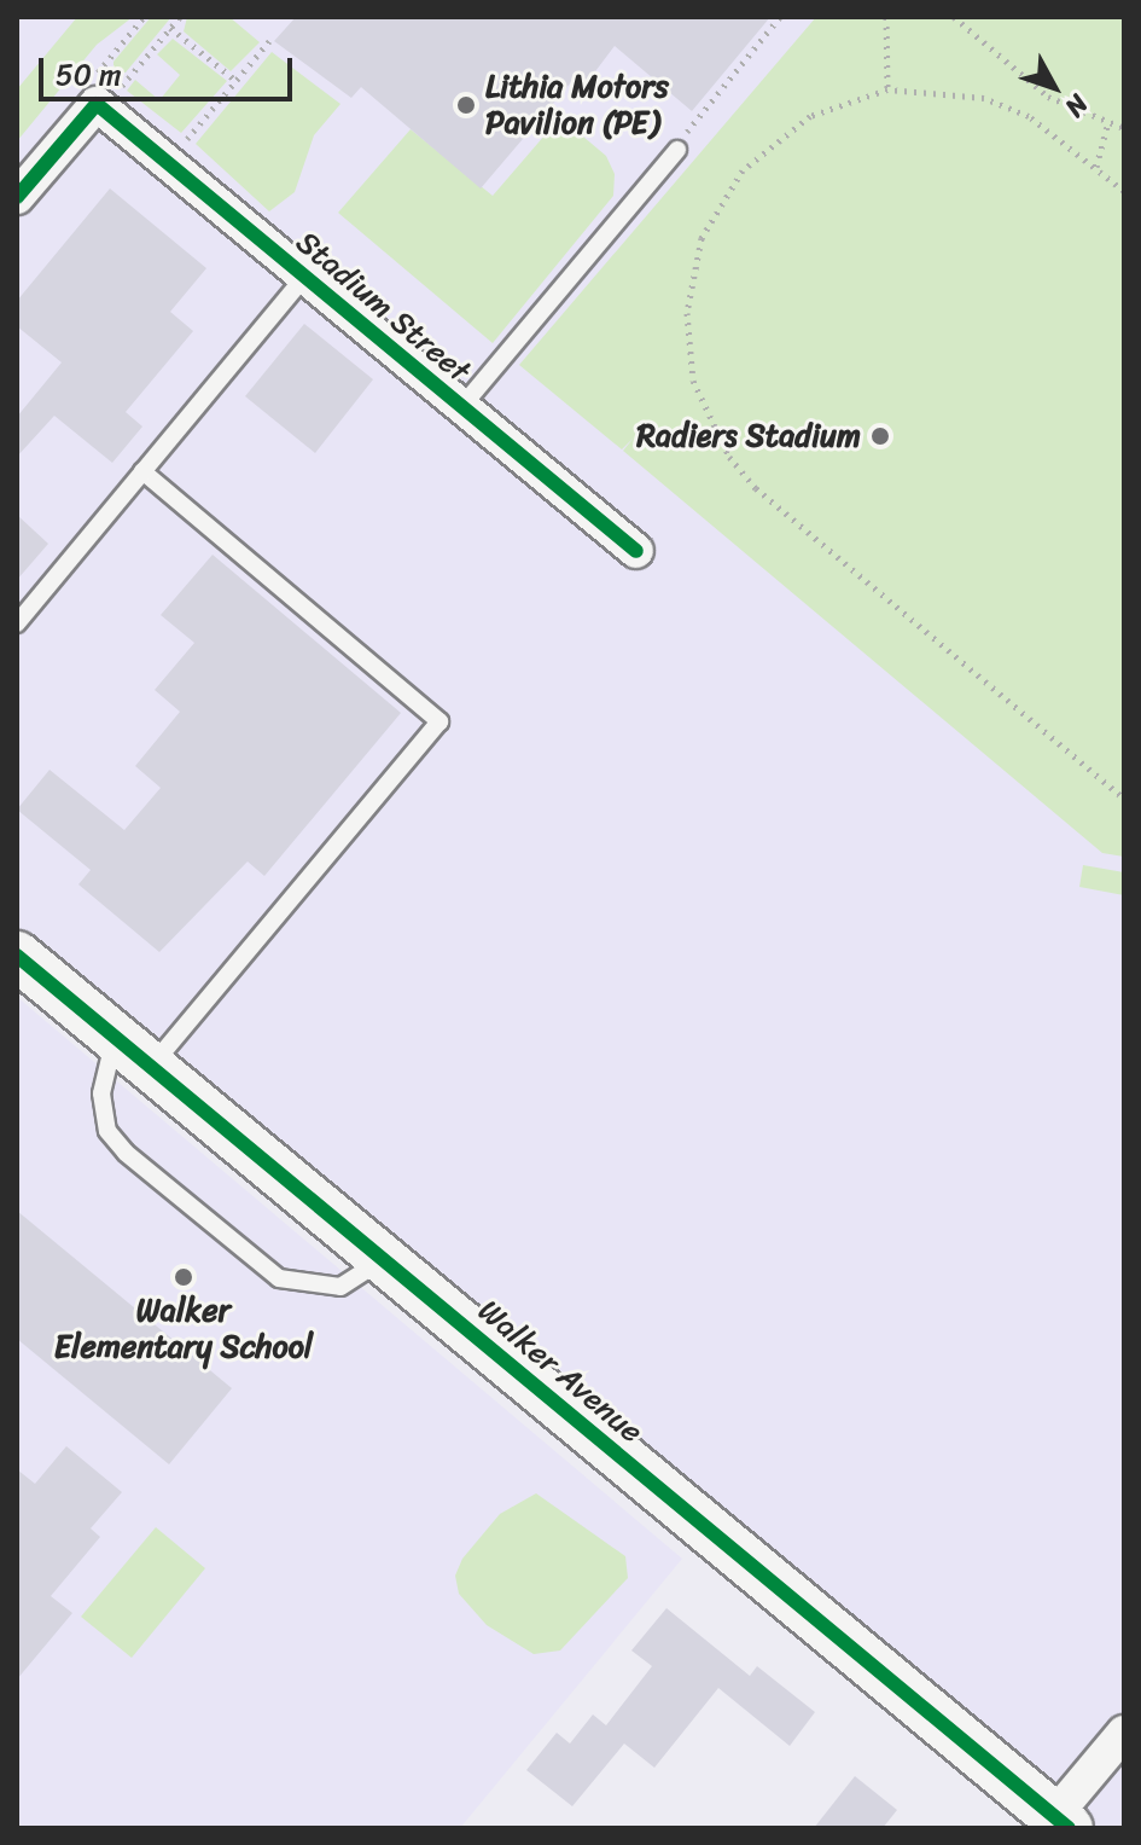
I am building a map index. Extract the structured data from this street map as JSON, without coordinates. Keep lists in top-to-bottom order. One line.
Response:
{"streets":{"street":["Stadium Street","Walker Avenue"]},"places":["Lithia Motors Pavilion (PE)","Radiers Stadium","Walker Elementary School"],"scale_bar":"50 m","north":"bottom right"}
